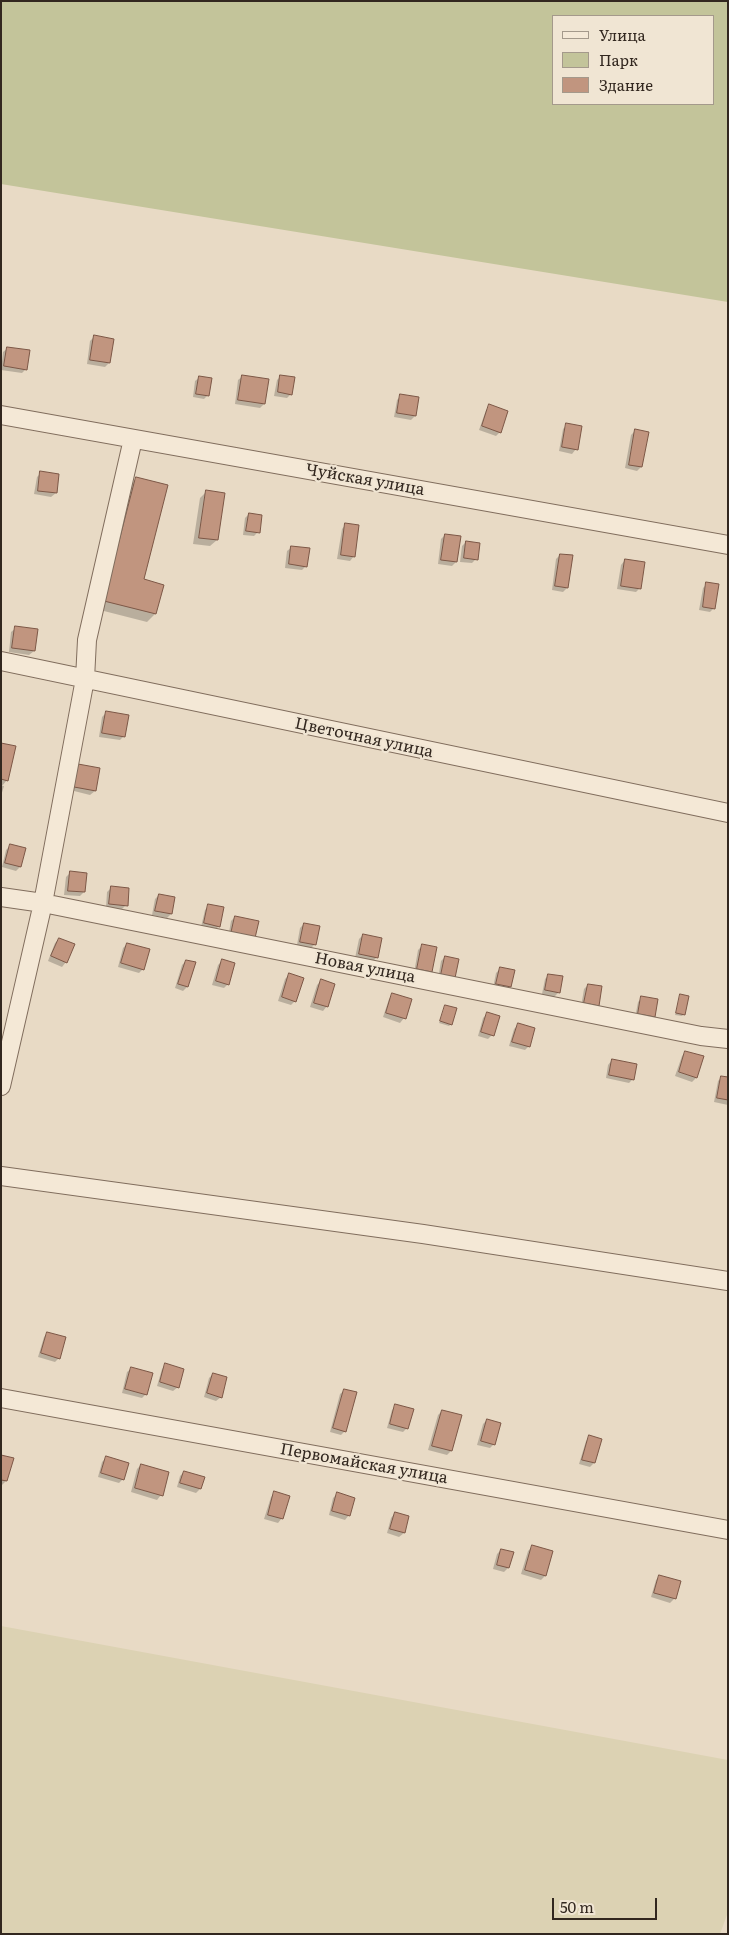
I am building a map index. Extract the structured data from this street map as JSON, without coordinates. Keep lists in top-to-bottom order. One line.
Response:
{"streets":{"street":["Чуйская улица","Цветочная улица","Новая улица","Первомайская улица"]},"legend":["Улица","Парк","Здание"],"scale_bar":"50 m"}
